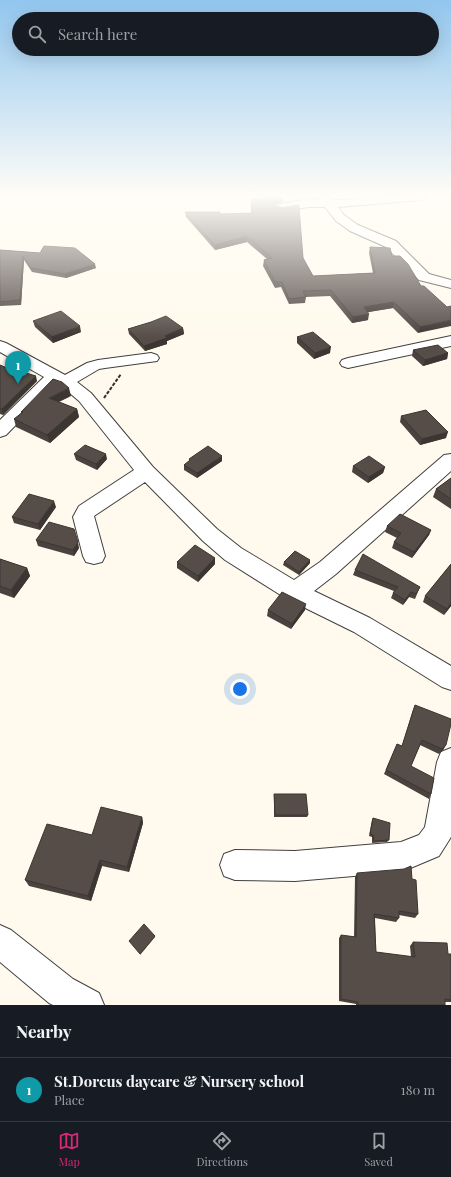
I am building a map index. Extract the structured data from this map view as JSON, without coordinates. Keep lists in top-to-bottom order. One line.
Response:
{"page":{"search":"Search here","pins":"1","heading":"Nearby","list":[{"mark":"1","name":"St.Dorcus daycare & Nursery school","note":"Place","value":"180 m"}],"nav":["Map","Directions","Saved"]}}
